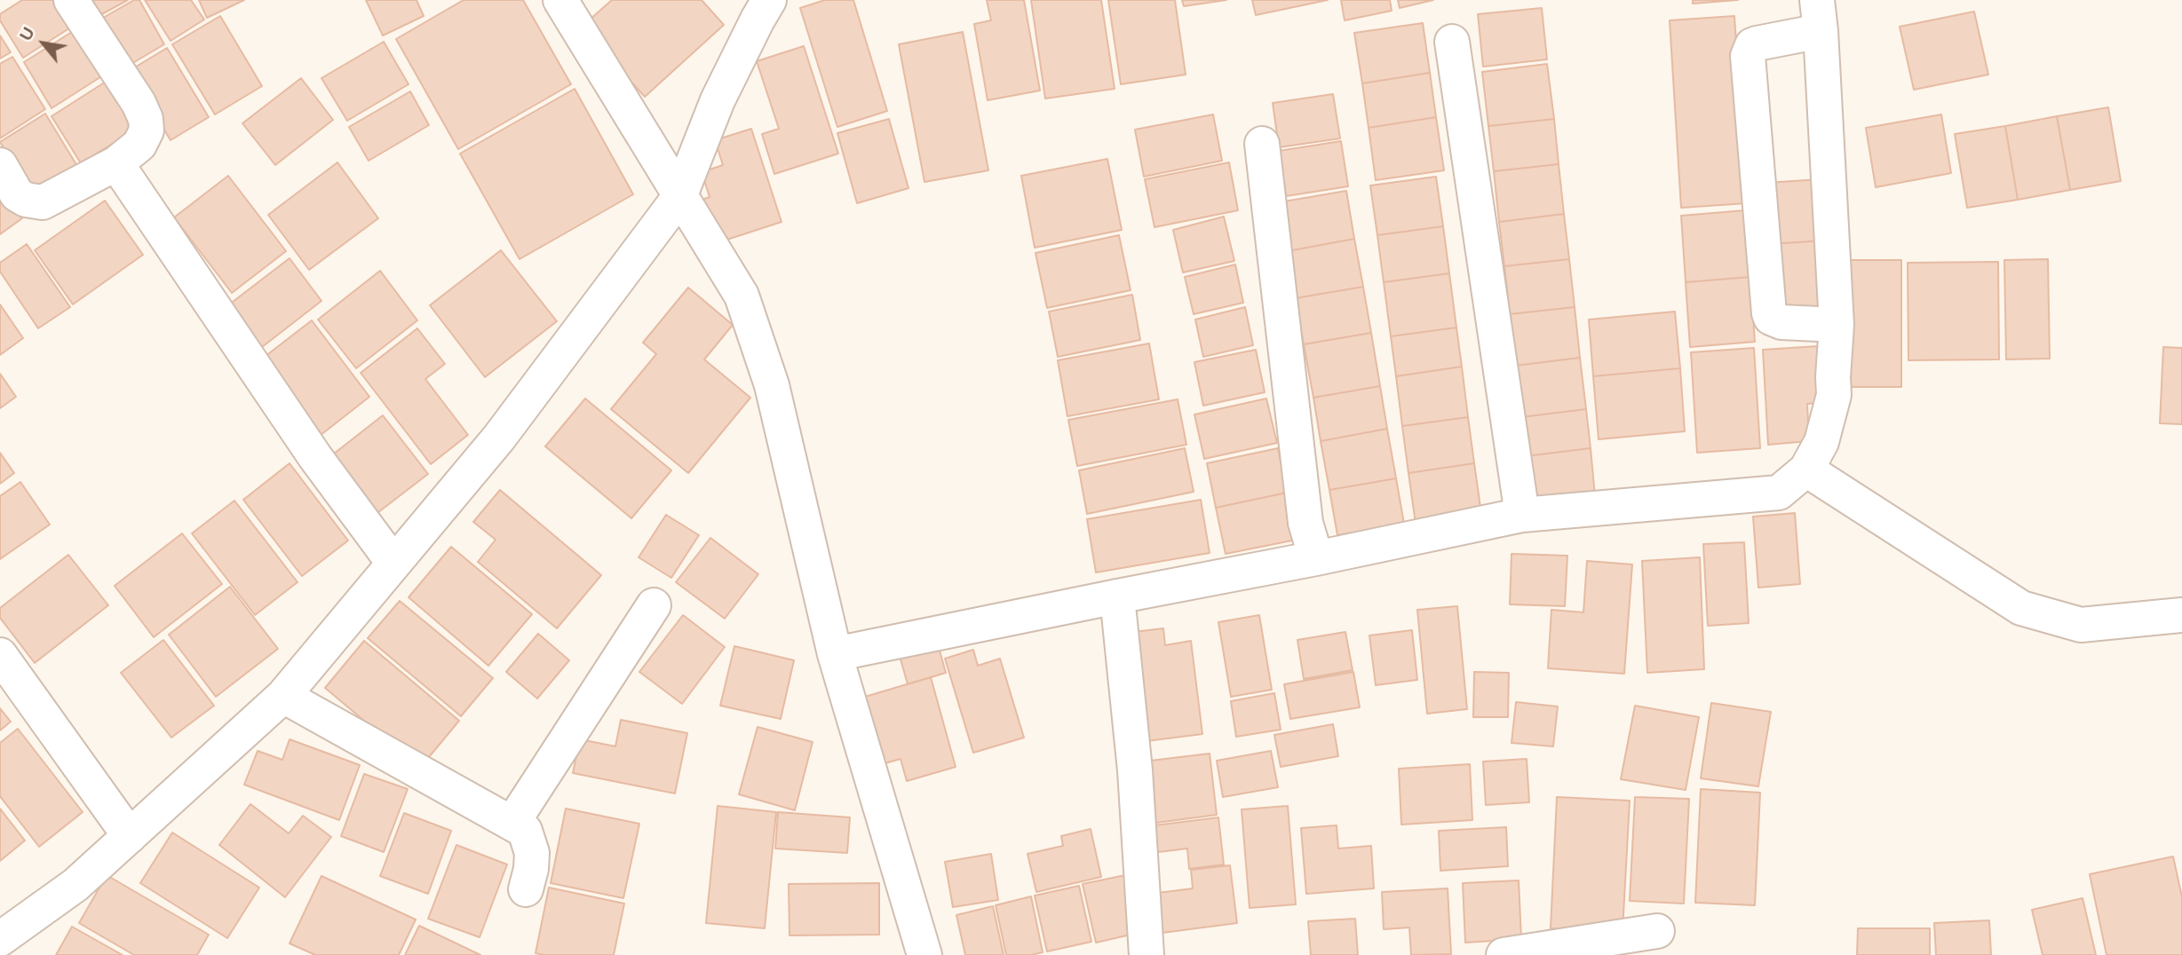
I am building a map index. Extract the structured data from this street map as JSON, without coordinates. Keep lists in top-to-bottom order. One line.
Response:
{"north":"top left"}
